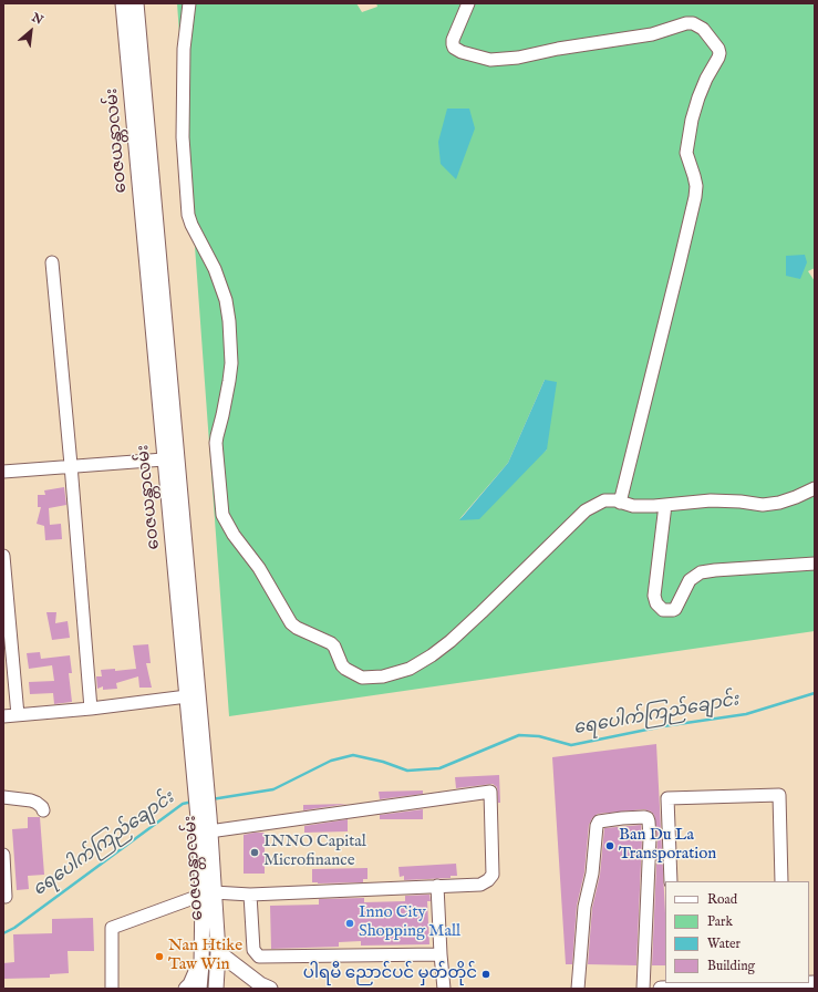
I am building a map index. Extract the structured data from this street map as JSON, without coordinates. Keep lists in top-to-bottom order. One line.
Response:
{"streets":{"main road":["ဝေဇယန္တာလမ်း"]},"water":["ရေပေါက်ကြည်ချောင်း"],"places":["Ban Du La Transporation","INNO Capital Microfinance","Inno City Shopping Mall","Nan Htike Taw Win","ပါရမီ ညောင်ပင် မှတ်တိုင်"],"legend":["Road","Park","Water","Building"],"north":"top right"}
